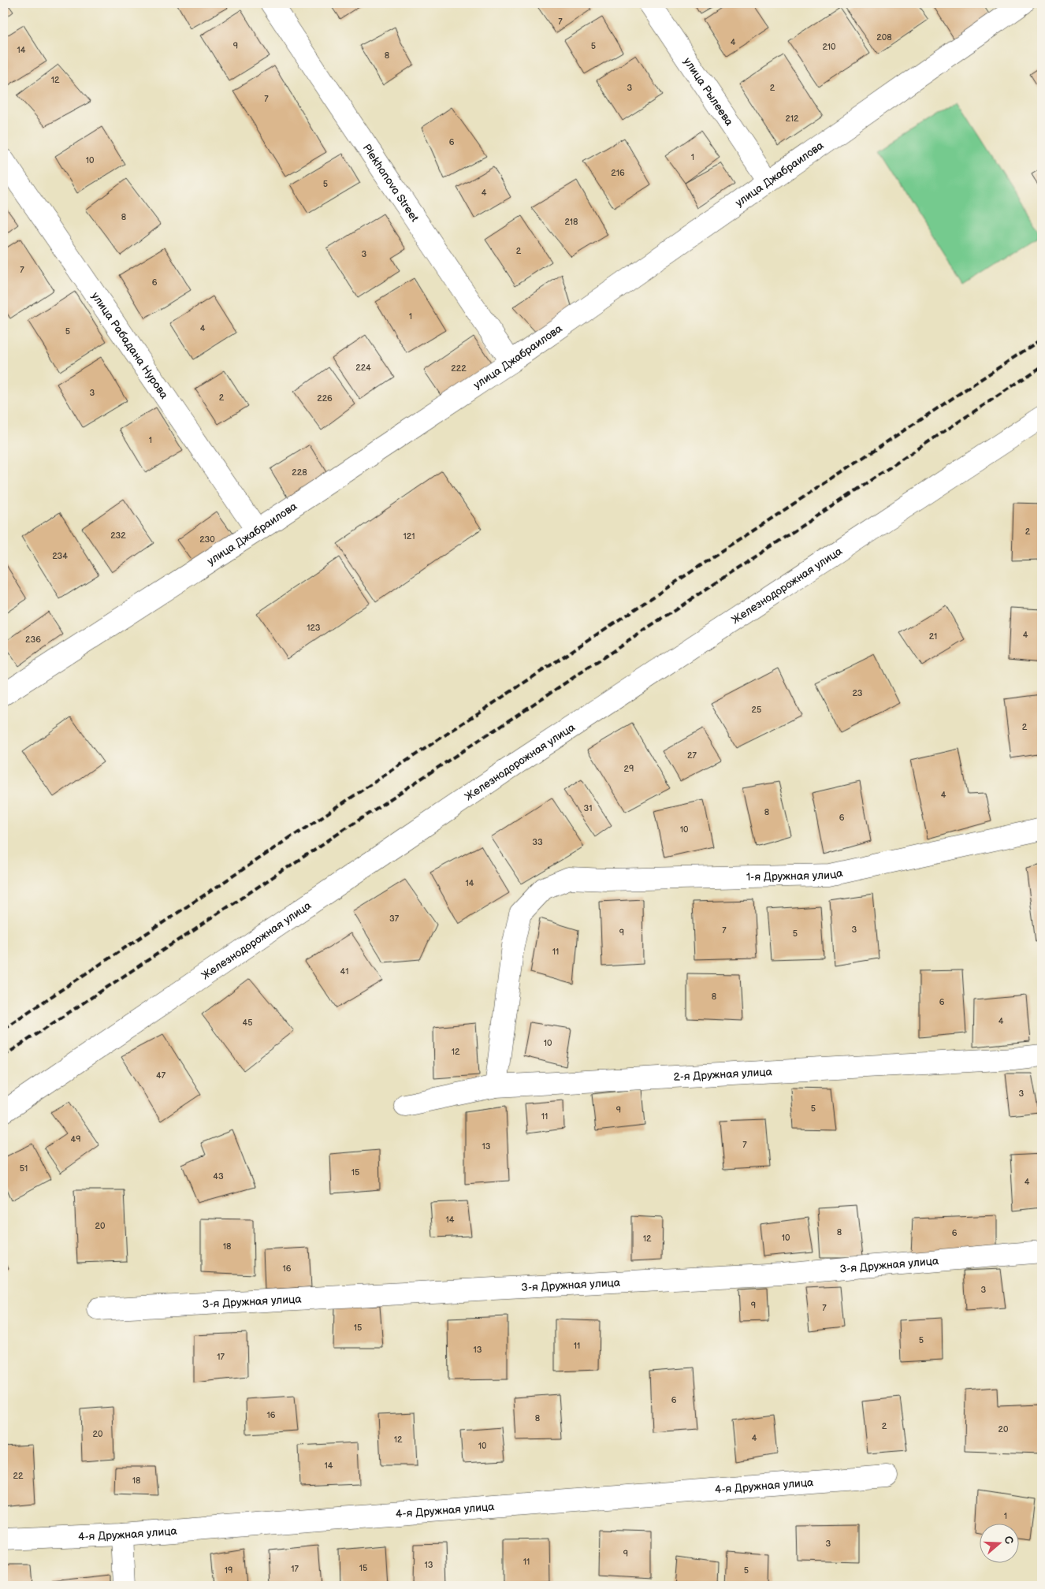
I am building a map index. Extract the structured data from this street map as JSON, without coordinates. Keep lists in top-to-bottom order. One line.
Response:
{"streets":{"street":["улица Рылеева","улица Джабраилова","Plekhanova Street","улица Рабадана Нурова","Железнодорожная улица","1-я Дружная улица","2-я Дружная улица","3-я Дружная улица","4-я Дружная улица"]},"crossings":[["улица Рылеева","улица Джабраилова"],["улица Джабраилова","Plekhanova Street"],["улица Джабраилова","улица Рабадана Нурова"],["1-я Дружная улица","2-я Дружная улица"]],"house_numbers":["7","208","4","9","5","210","14","8","12","3","2","7","212","6","1","10","216","5","4","8","218","2","3","7","6","1","4","5","224","222","3","2","226","1","228","2","232","121","230","234","123","4","21","236","23","25","2","27","29","4","31","8","6","10","33","14","37","3","7","9","5","11","41","8","6","4","45","10","12","47","3","5","9","11","49","7","13","51","15","43","4","14","20","8","6","10","12","18","16","3","9","7","15","5","11","13","17","6","16","8","2","20","20","4","12","10","14","22","18","1","3","9","11","13","15","17","19","5"],"north":"right"}
